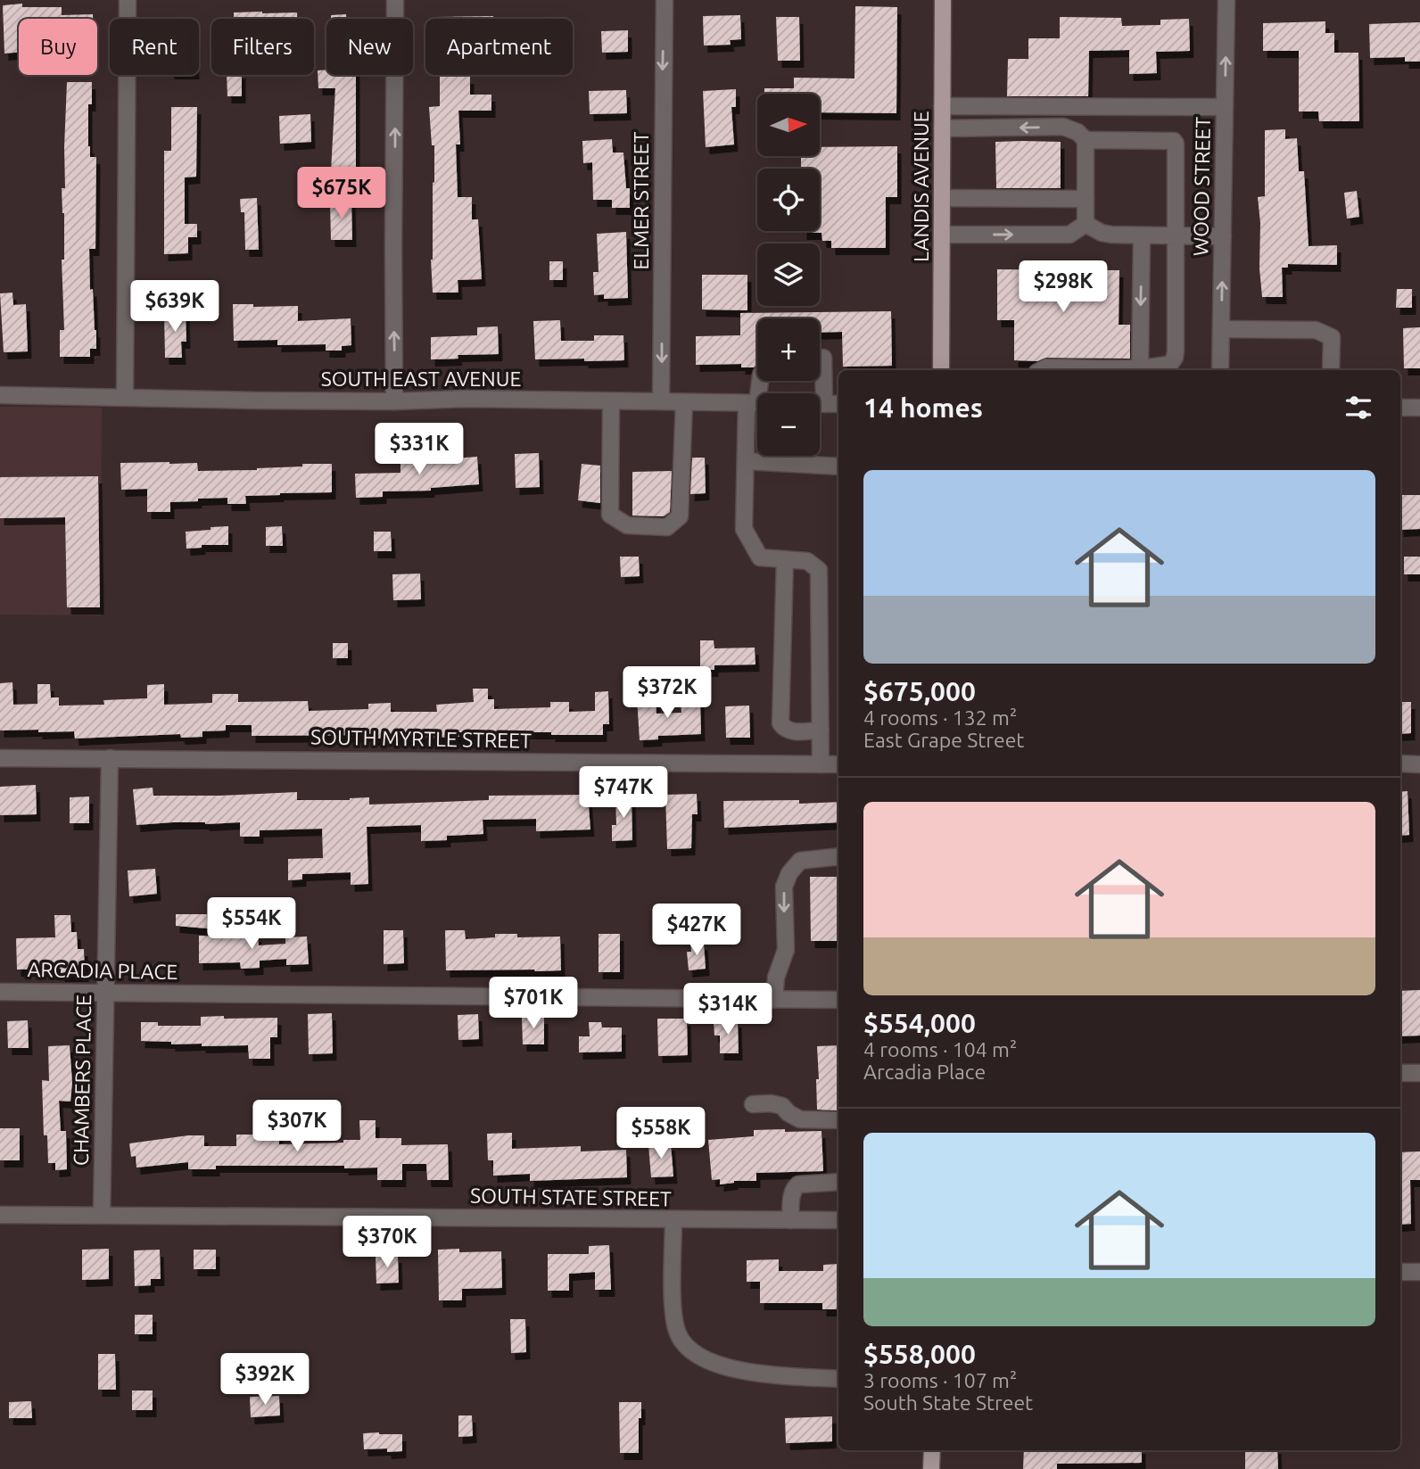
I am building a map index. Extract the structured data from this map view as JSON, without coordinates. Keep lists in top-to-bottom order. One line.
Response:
{"streets":{"main road":["LANDIS AVENUE"],"street":["WOOD STREET","ELMER STREET","SOUTH EAST AVENUE","SOUTH MYRTLE STREET","ARCADIA PLACE","CHAMBERS PLACE","SOUTH STATE STREET"]},"crossings":[["ELMER STREET","SOUTH EAST AVENUE"],["SOUTH MYRTLE STREET","CHAMBERS PLACE"],["ARCADIA PLACE","CHAMBERS PLACE"],["CHAMBERS PLACE","SOUTH STATE STREET"]],"one_way":["ELMER STREET"],"north":"right","page":{"chip":["Buy","Rent","Filters","New","Apartment"],"map_buttons":["+","−"],"price":["$675K","$298K","$639K","$331K","$372K","$747K","$554K","$427K","$701K","$314K","$307K","$558K","$370K","$392K"],"heading":"14 homes","list":[{"name":"$675,000","note":"4 rooms · 132 m² · East Grape Street"},{"name":"$554,000","note":"4 rooms · 104 m² · Arcadia Place"},{"name":"$558,000","note":"3 rooms · 107 m² · South State Street"}]}}
